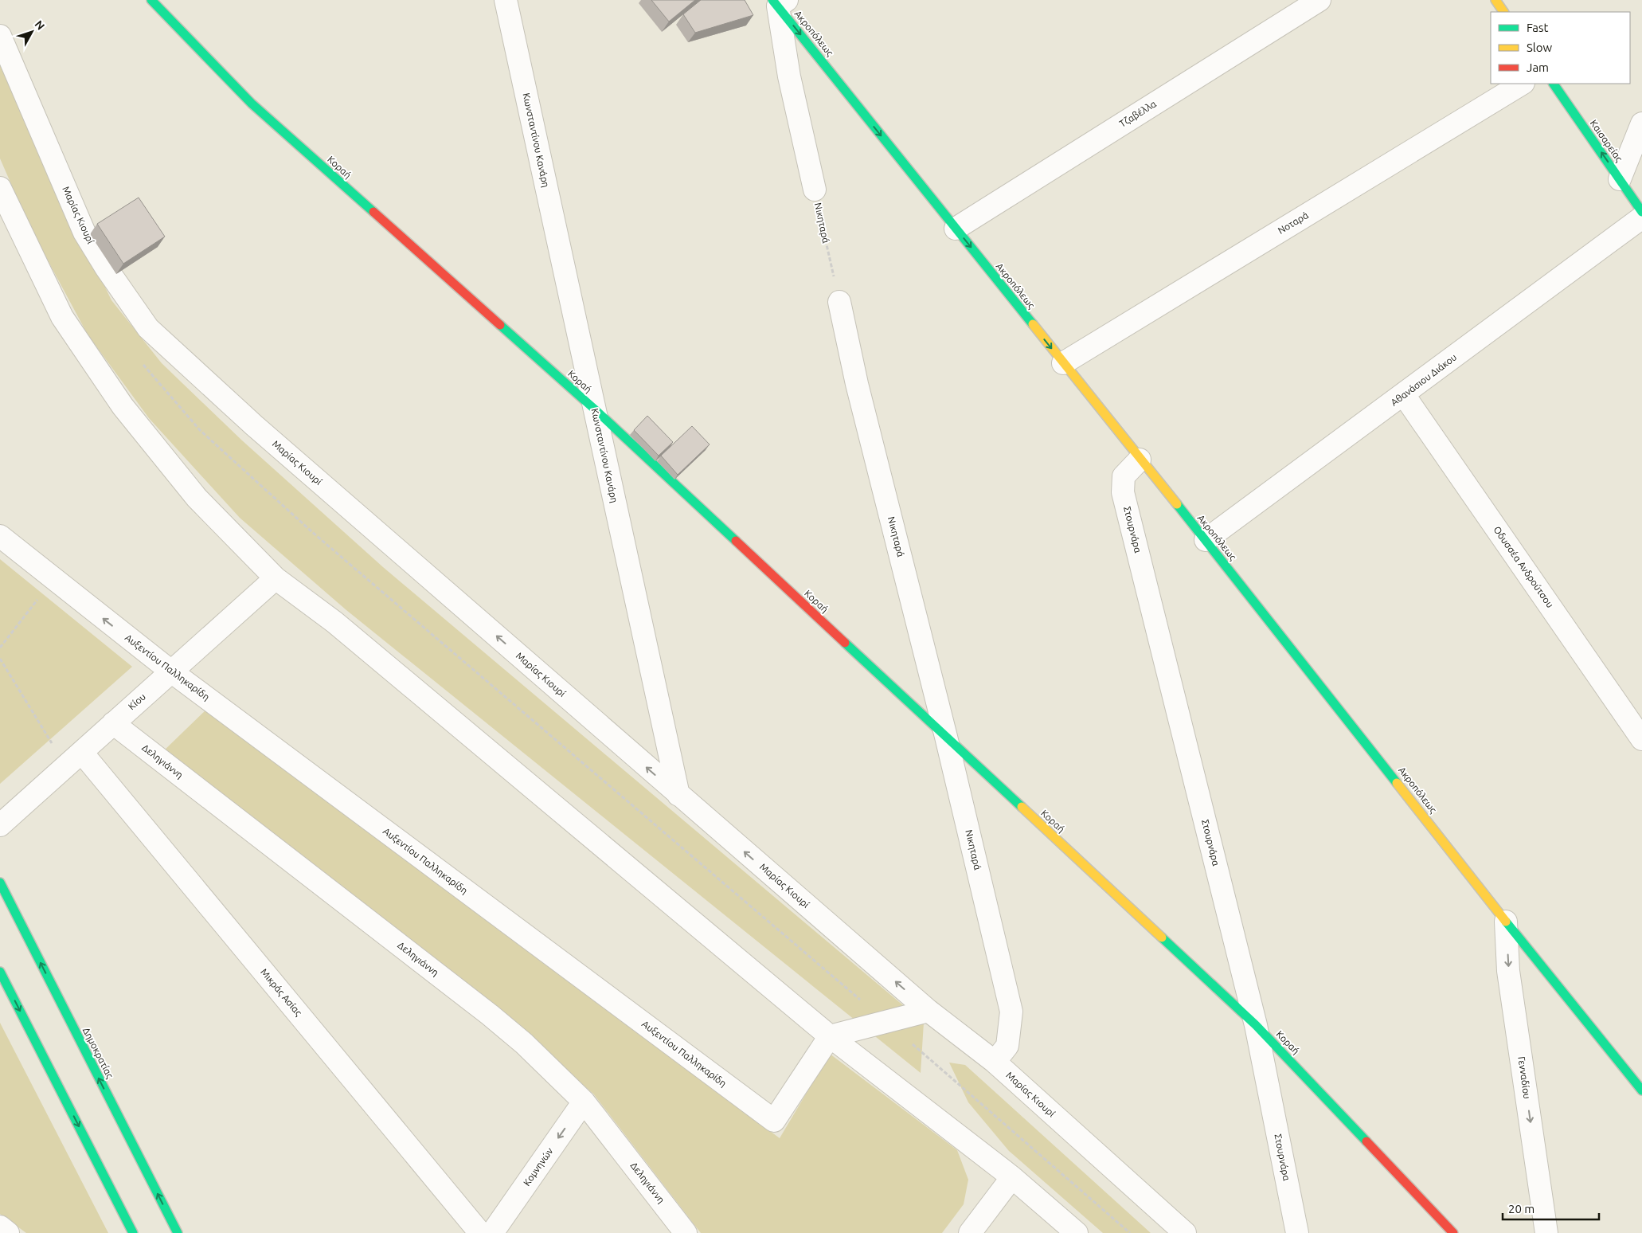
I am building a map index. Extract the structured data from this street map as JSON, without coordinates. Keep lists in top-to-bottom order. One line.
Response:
{"streets":{"street":["Ακροπόλεως","Τζαβέλλα","Κωνσταντίνου Κανάρη","Καισαρείας","Κοραή","Μαρίας Κιουρί","Νικηταρά","Νοταρά","Αθανάσιου Διάκου","Στουρνάρα","Οδυσσέα Ανδρούτσου","Αυξεντίου Παλληκαρίδη","Κίου","Δεληγιάννη","Μικράς Ασίας","Δημοκρατίας","Γενναδίου","Κομνηνών"]},"crossings":[["Ακροπόλεως","Τζαβέλλα"],["Ακροπόλεως","Νικηταρά"],["Ακροπόλεως","Νοταρά"],["Ακροπόλεως","Αθανάσιου Διάκου"],["Ακροπόλεως","Στουρνάρα"],["Ακροπόλεως","Γενναδίου"],["Κωνσταντίνου Κανάρη","Κοραή"],["Κωνσταντίνου Κανάρη","Μαρίας Κιουρί"],["Κοραή","Νικηταρά"],["Κοραή","Στουρνάρα"],["Μαρίας Κιουρί","Νικηταρά"],["Αθανάσιου Διάκου","Οδυσσέα Ανδρούτσου"],["Αυξεντίου Παλληκαρίδη","Κίου"],["Κίου","Δεληγιάννη"],["Κίου","Μικράς Ασίας"],["Δεληγιάννη","Κομνηνών"]],"one_way":["Καισαρείας","Γενναδίου","Κομνηνών"],"legend":["Fast","Slow","Jam"],"scale_bar":"20 m","north":"top right"}
